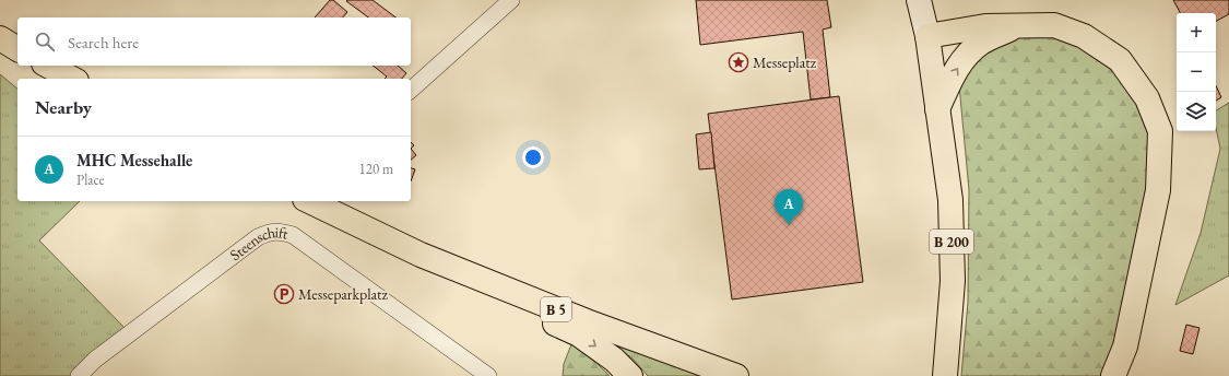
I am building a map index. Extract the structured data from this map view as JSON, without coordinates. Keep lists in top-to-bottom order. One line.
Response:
{"streets":{"main road":["B 200","B 5"],"street":["Steenschift"]},"places":{"place":["Messeplatz"],"parking":["Messeparkplatz"]},"page":{"map_buttons":["+","−"],"search":"Search here","heading":"Nearby","list":[{"mark":"A","name":"MHC Messehalle","note":"Place","value":"120 m"}],"pins":"A"}}
